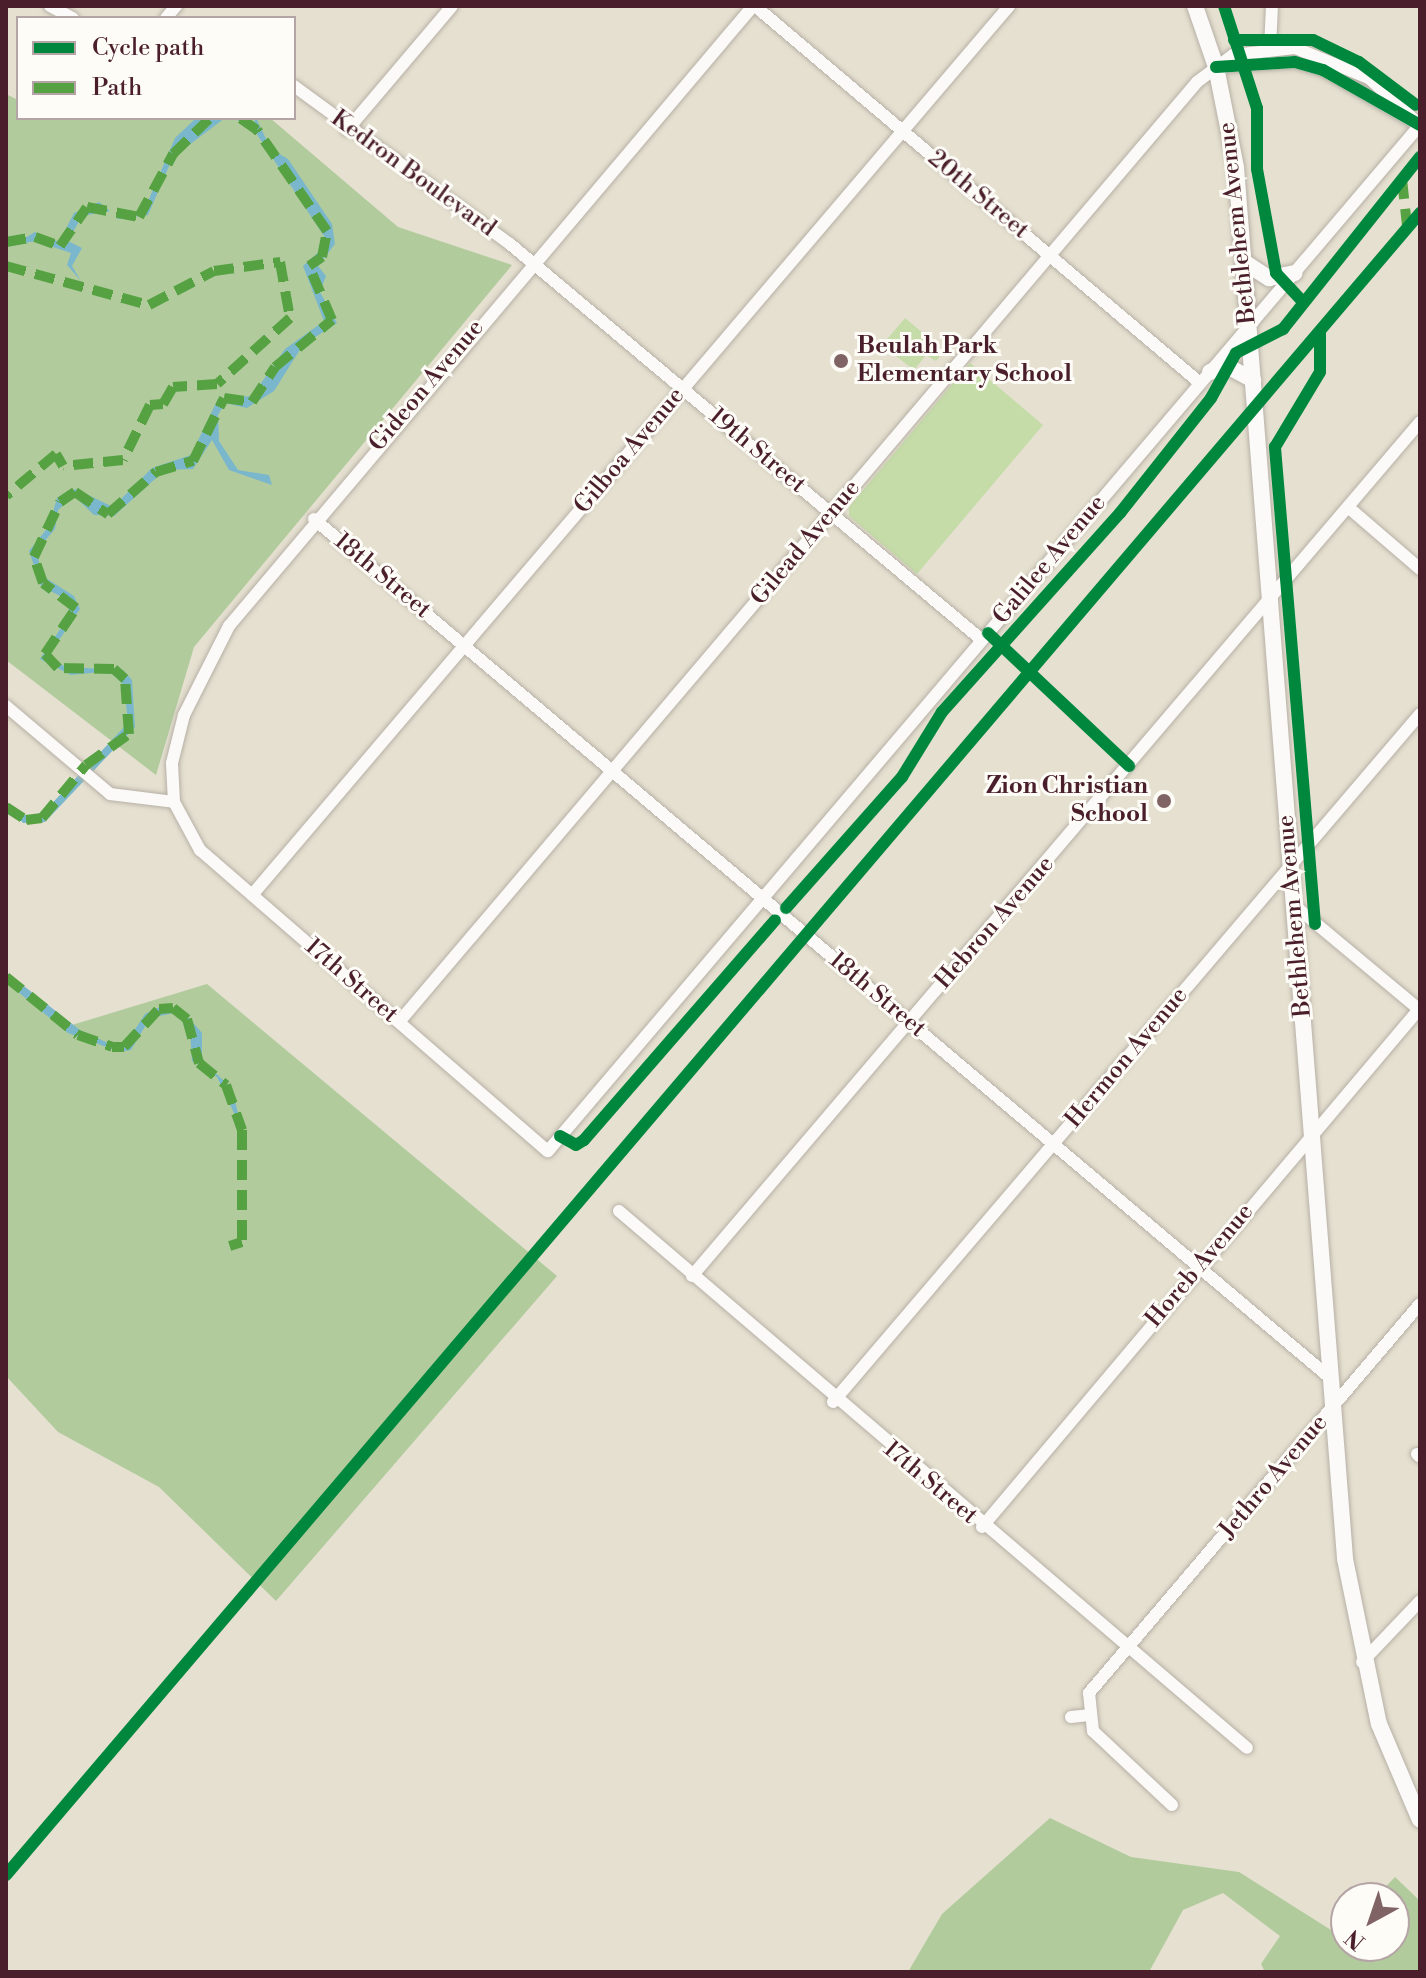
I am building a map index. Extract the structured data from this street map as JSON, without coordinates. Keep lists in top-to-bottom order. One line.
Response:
{"streets":{"main road":["Bethlehem Avenue"],"street":["Kedron Boulevard","20th Street","Gideon Avenue","Gilboa Avenue","19th Street","Gilead Avenue","Galilee Avenue","18th Street","Hebron Avenue","17th Street","Hermon Avenue","Horeb Avenue","Jethro Avenue"]},"crossings":[["Kedron Boulevard","Gideon Avenue"],["Kedron Boulevard","19th Street"],["20th Street","Gideon Avenue"],["20th Street","Gilboa Avenue"],["20th Street","Gilead Avenue"],["20th Street","Galilee Avenue"],["Bethlehem Avenue","Gilead Avenue"],["Bethlehem Avenue","Galilee Avenue"],["Bethlehem Avenue","18th Street"],["Bethlehem Avenue","Hebron Avenue"],["Bethlehem Avenue","Hermon Avenue"],["Bethlehem Avenue","Horeb Avenue"],["Bethlehem Avenue","Jethro Avenue"],["Gideon Avenue","19th Street"],["Gideon Avenue","18th Street"],["Gideon Avenue","17th Street"],["Gilboa Avenue","19th Street"],["Gilboa Avenue","18th Street"],["Gilboa Avenue","17th Street"],["19th Street","Gilead Avenue"],["19th Street","Galilee Avenue"],["Gilead Avenue","18th Street"],["Gilead Avenue","17th Street"],["Galilee Avenue","18th Street"],["Galilee Avenue","17th Street"],["18th Street","Hebron Avenue"],["18th Street","Hermon Avenue"],["18th Street","Horeb Avenue"],["Hebron Avenue","17th Street"],["17th Street","Hermon Avenue"],["17th Street","Horeb Avenue"],["17th Street","Jethro Avenue"]],"places":["Beulah Park Elementary School","Zion Christian School"],"legend":["Cycle path","Path"],"north":"bottom left"}
